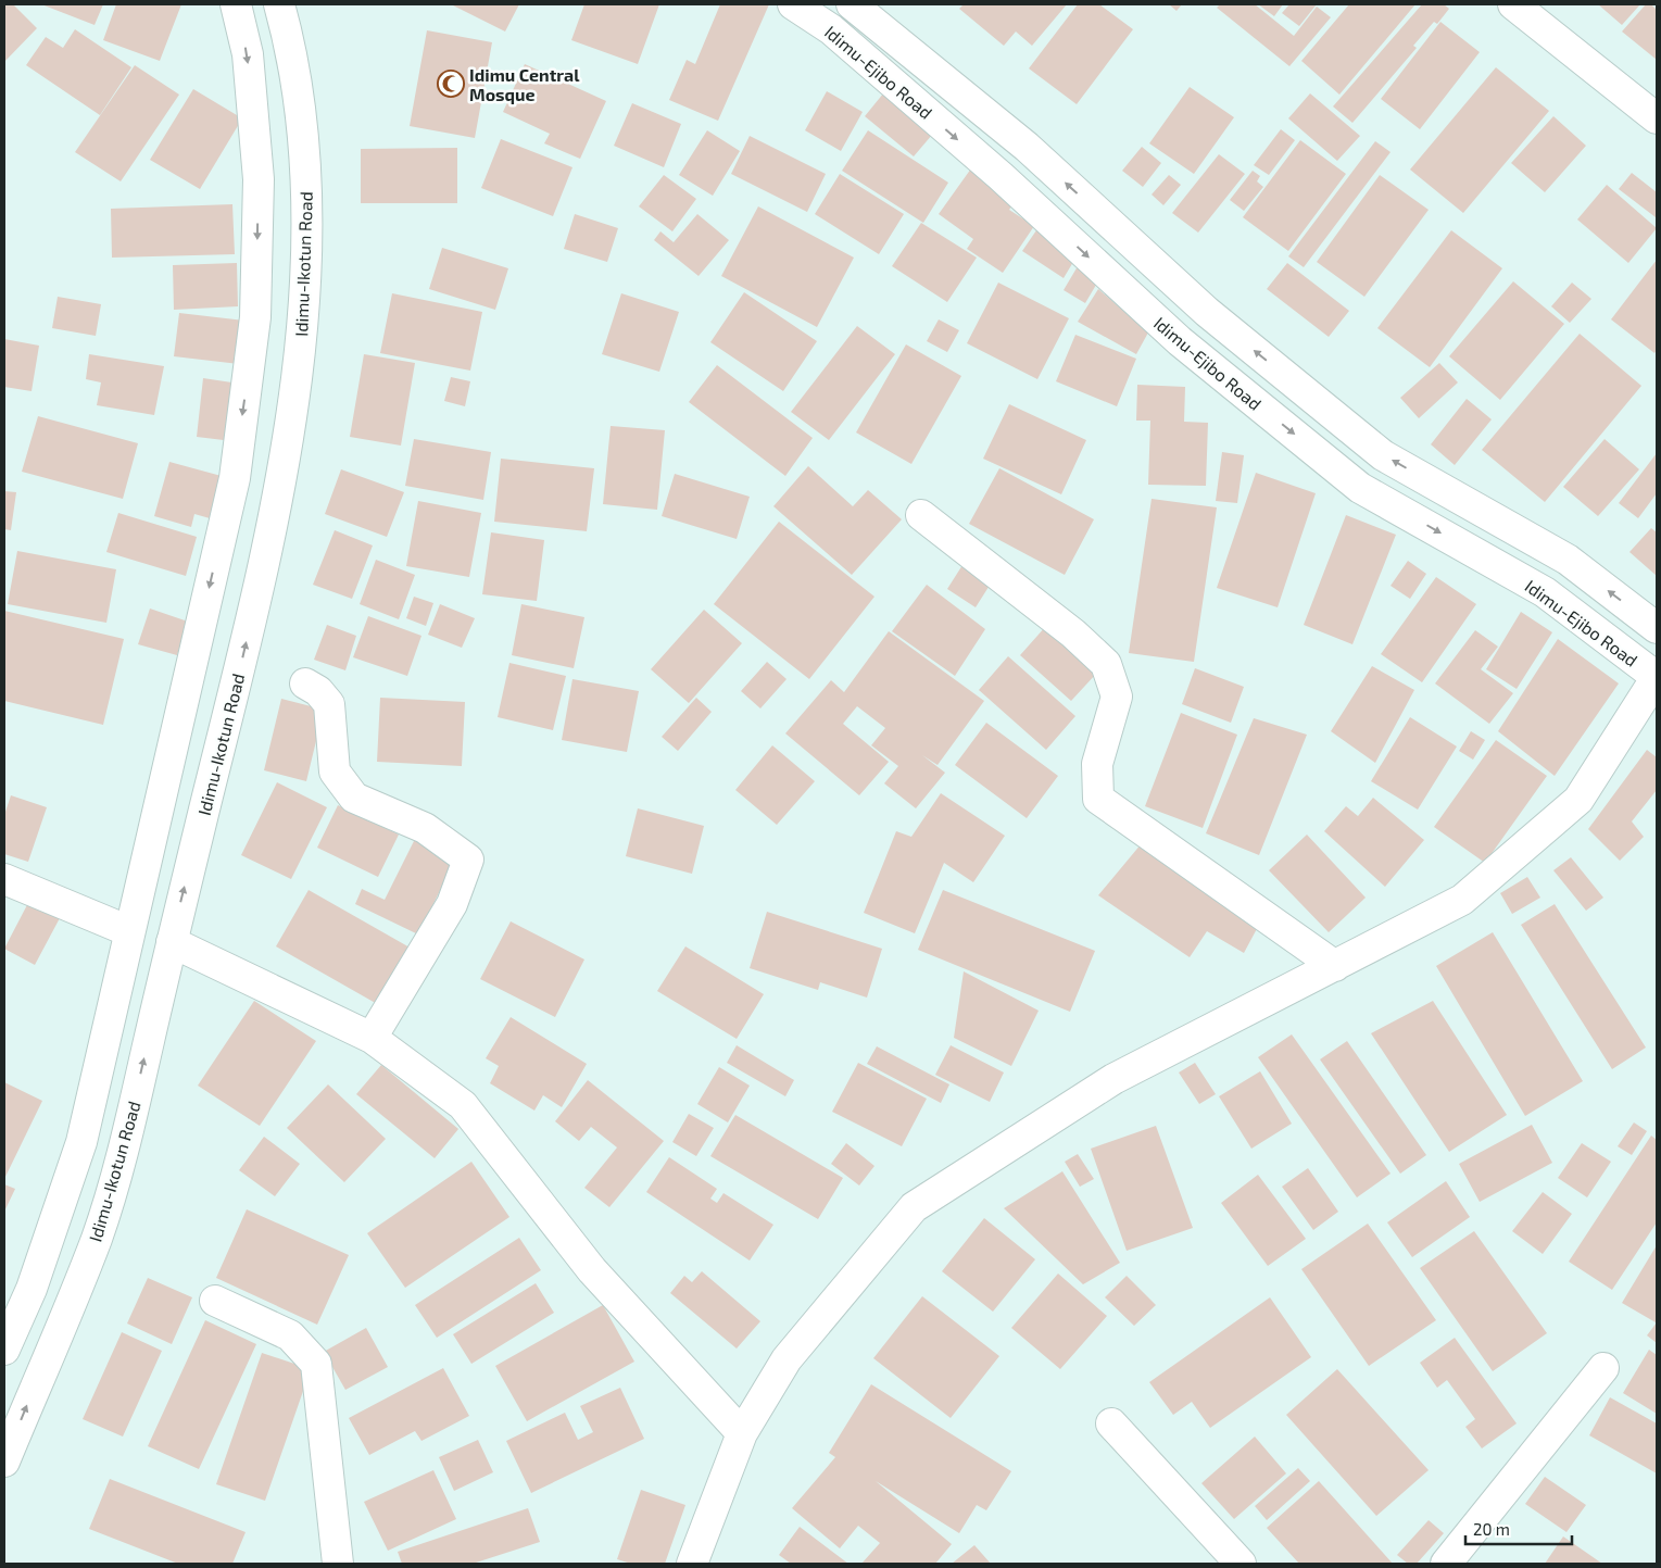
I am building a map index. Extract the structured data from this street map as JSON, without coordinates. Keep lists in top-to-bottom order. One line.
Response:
{"streets":{"main road":["Idimu-Ejibo Road","Idimu-Ikotun Road"]},"places":{"mosque":["Idimu Central Mosque"]},"scale_bar":"20 m"}
